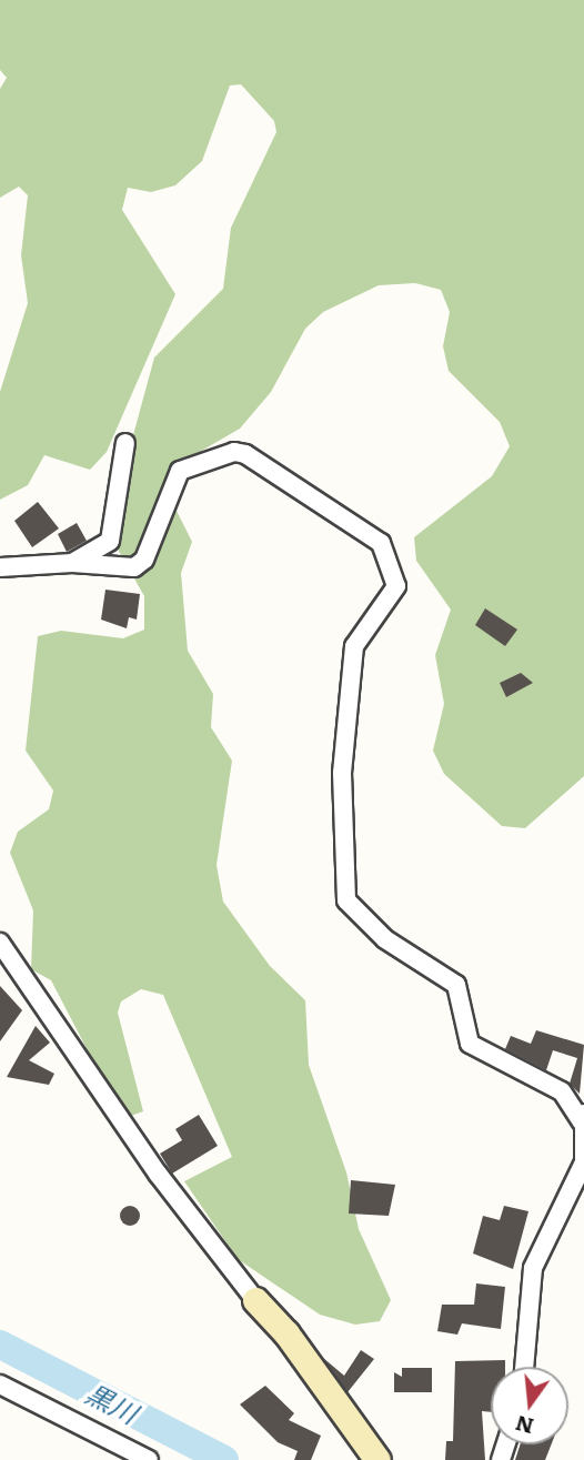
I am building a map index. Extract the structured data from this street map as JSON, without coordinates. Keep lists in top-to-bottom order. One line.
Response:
{"water":["黒川"],"north":"bottom"}
